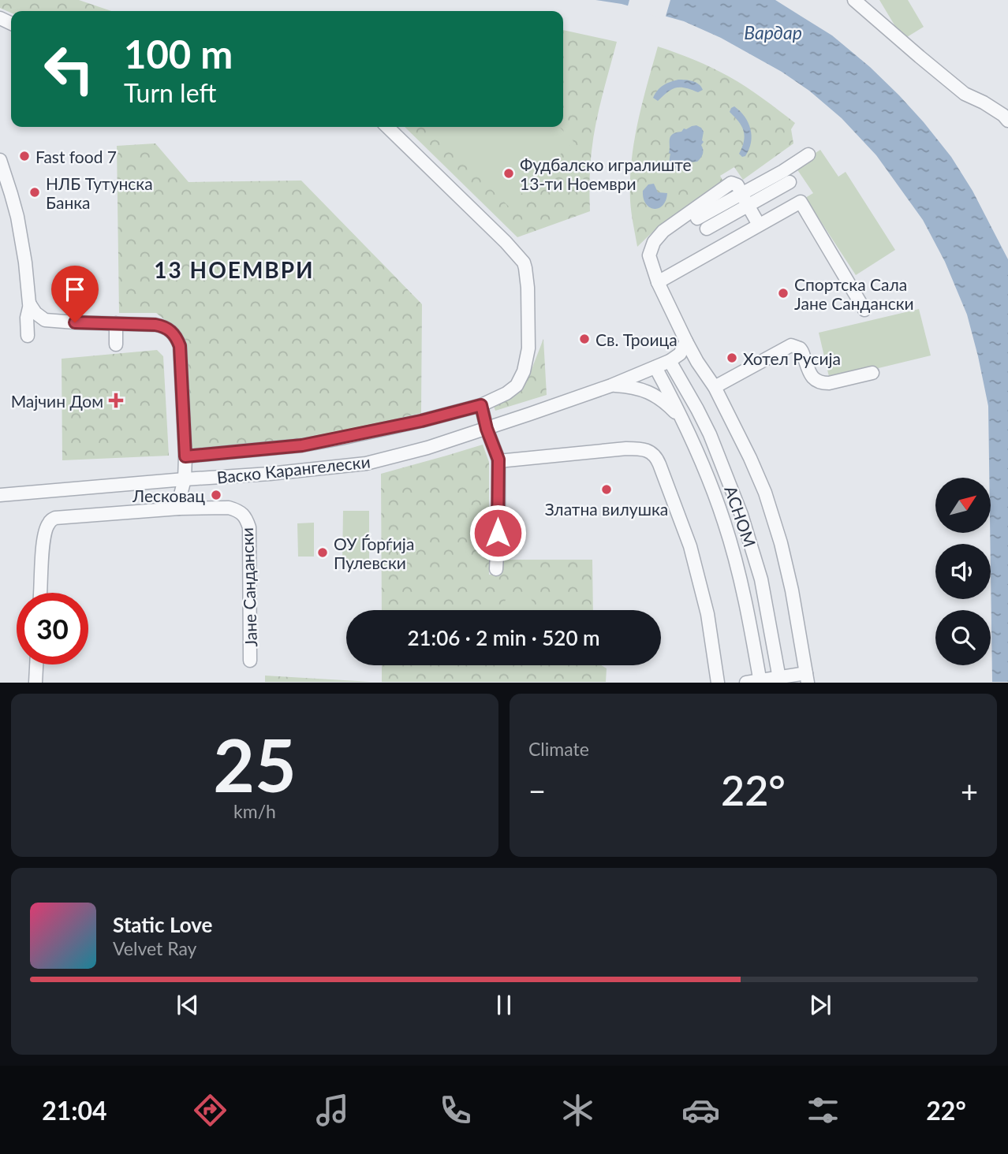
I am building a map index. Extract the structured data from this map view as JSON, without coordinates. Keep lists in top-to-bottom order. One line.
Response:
{"streets":{"street":["Васко Карангелески","АСНОМ","Јане Сандански"]},"crossings":[["Васко Карангелески","АСНОМ"]],"districts":["13 НОЕМВРИ"],"water":["Вардар"],"places":{"other":["Fast food 7","Фудбалско игралиште 13-ти Ноември","НЛБ Тутунска Банка","Спортска Сала Јане Сандански","Св. Троица","Хотел Русија","Златна вилушка","Лесковац","ОУ Ѓорѓија Пулевски"],"health":["Мајчин Дом"]},"north":"top right","page":{"turn":["100 m","Turn left"],"limit":"30","trip":"21:06 · 2 min · 520 m","tile":[["25","km/h"],"Climate"],"heat":["−","22°","+"],"song":["Static Love","Velvet Ray"],"tabs":["21:04","22°"]}}
